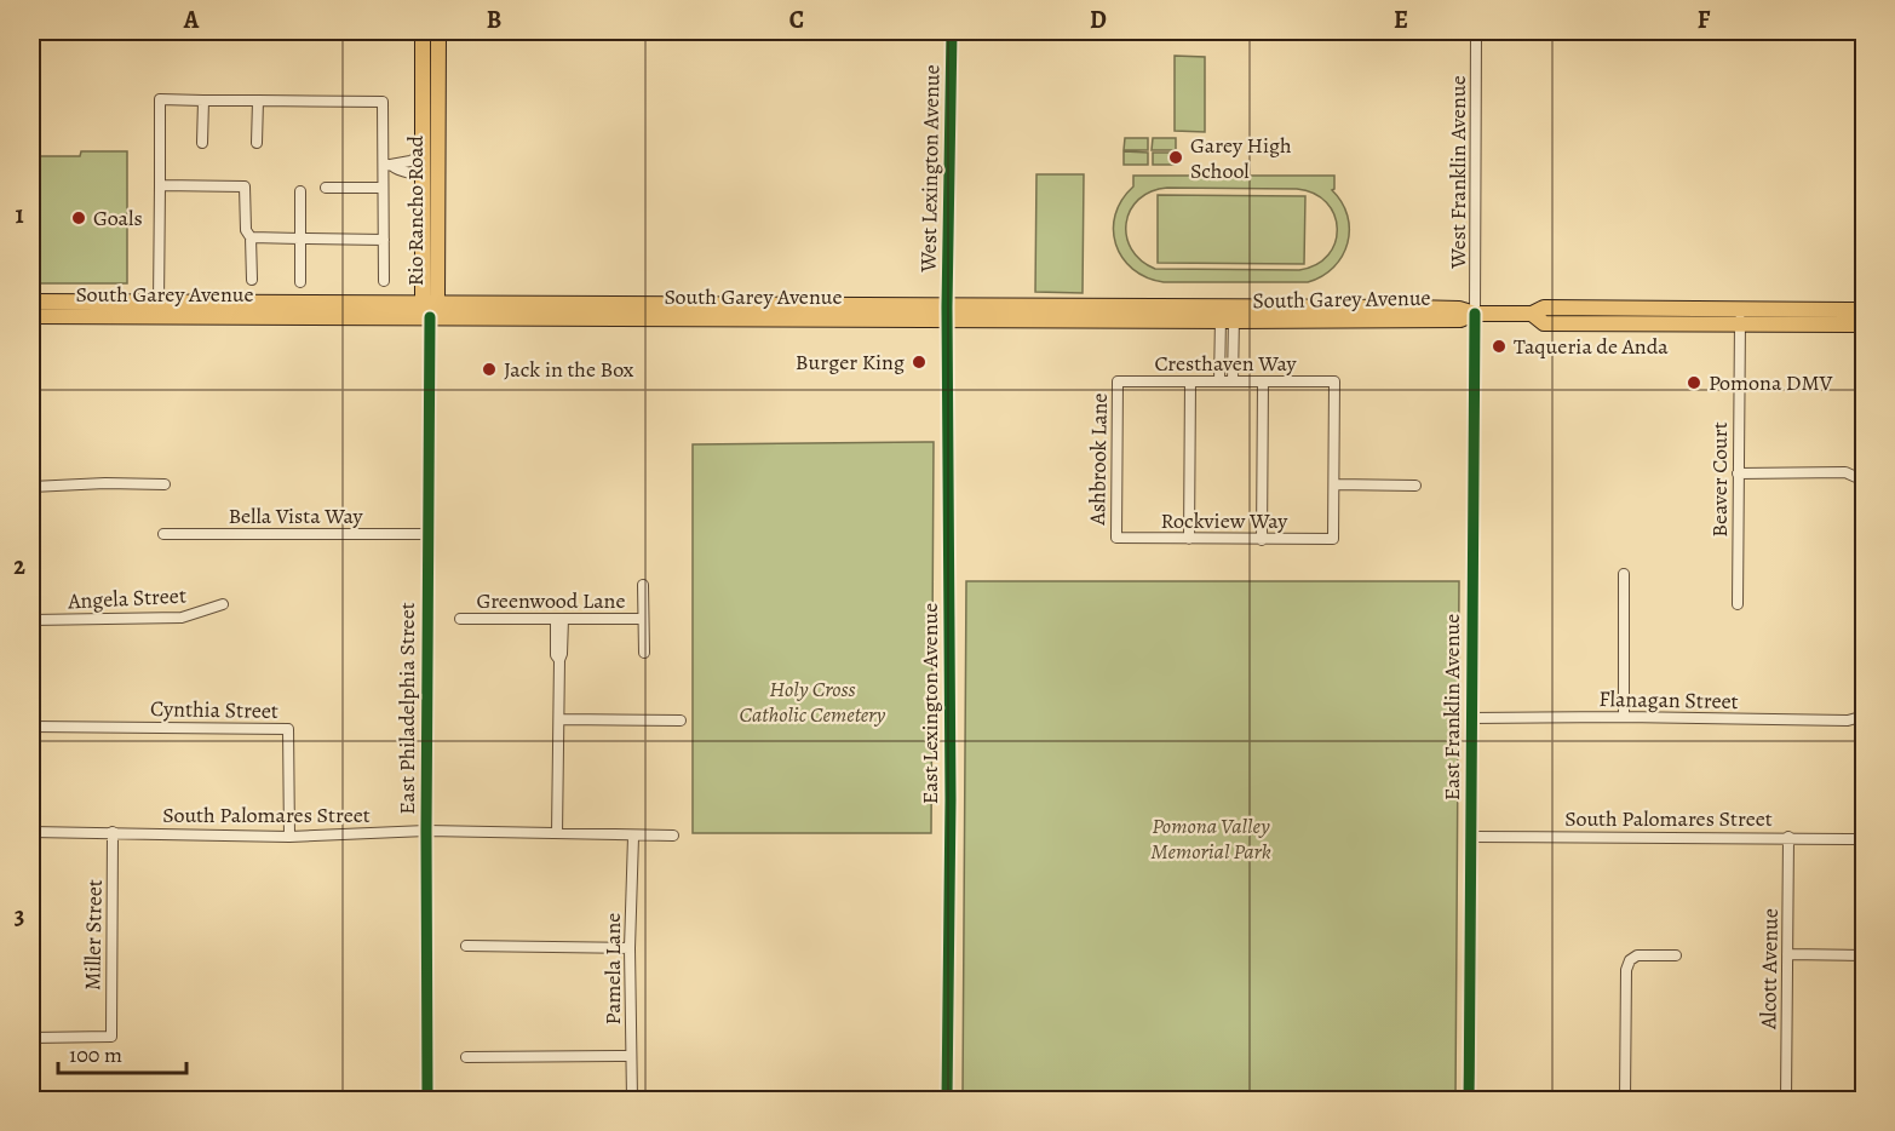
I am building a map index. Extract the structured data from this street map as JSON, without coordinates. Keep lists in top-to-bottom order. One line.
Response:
{"streets":{"main road":["Rio Rancho Road","South Garey Avenue"],"street":["West Lexington Avenue","West Franklin Avenue","Cresthaven Way","Ashbrook Lane","Beaver Court","Bella Vista Way","Rockview Way","Angela Street","Greenwood Lane","Flanagan Street","East Lexington Avenue","East Franklin Avenue","East Philadelphia Street","Cynthia Street","South Palomares Street","Miller Street","Pamela Lane","Alcott Avenue"]},"crossings":[["West Lexington Avenue","South Garey Avenue"],["West Lexington Avenue","East Lexington Avenue"],["West Franklin Avenue","South Garey Avenue"],["West Franklin Avenue","East Franklin Avenue"],["Rio Rancho Road","South Garey Avenue"],["Rio Rancho Road","East Philadelphia Street"],["South Garey Avenue","Beaver Court"],["South Garey Avenue","East Lexington Avenue"],["South Garey Avenue","East Franklin Avenue"],["South Garey Avenue","East Philadelphia Street"],["Cresthaven Way","Ashbrook Lane"],["Cresthaven Way","Rockview Way"],["Ashbrook Lane","Rockview Way"],["Bella Vista Way","East Philadelphia Street"],["Flanagan Street","East Franklin Avenue"],["East Franklin Avenue","South Palomares Street"],["East Philadelphia Street","South Palomares Street"],["Cynthia Street","South Palomares Street"],["South Palomares Street","Miller Street"],["South Palomares Street","Pamela Lane"],["South Palomares Street","Alcott Avenue"]],"parks":["Holy Cross Catholic Cemetery","Pomona Valley Memorial Park"],"places":["Garey High School","Goals","Taqueria de Anda","Burger King","Jack in the Box","Pomona DMV"],"scale_bar":"100 m","grid":{"columns":["A","B","C","D","E","F"],"rows":["1","2","3"]}}
